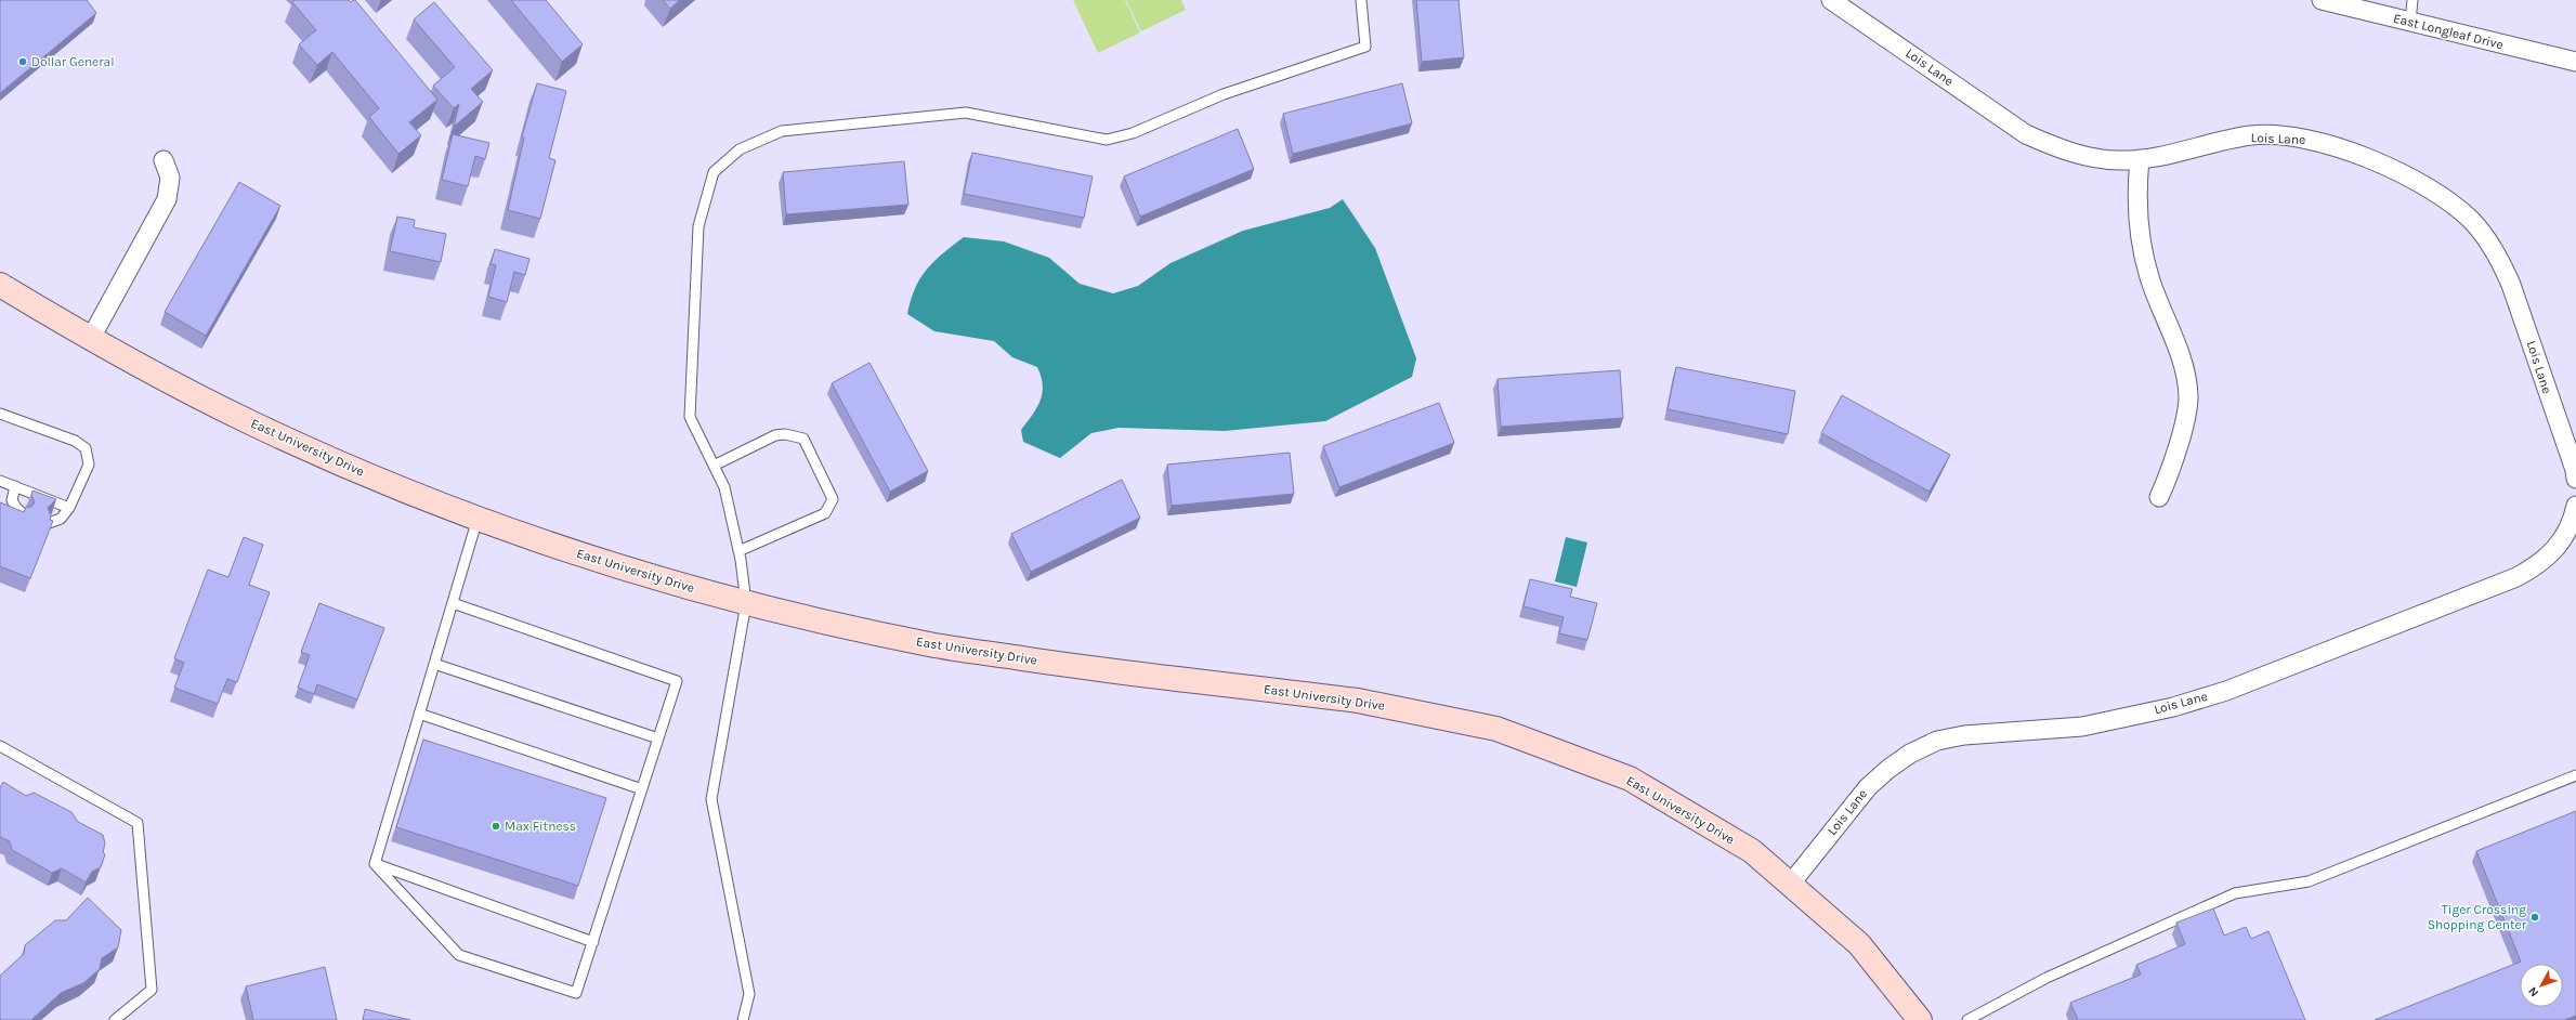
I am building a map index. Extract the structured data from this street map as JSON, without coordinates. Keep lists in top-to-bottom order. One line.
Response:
{"streets":{"main road":["East University Drive"],"street":["East Longleaf Drive","Lois Lane"]},"crossings":[["Lois Lane","East University Drive"]],"places":["Dollar General","Max Fitness","Tiger Crossing Shopping Center"],"north":"bottom left"}
